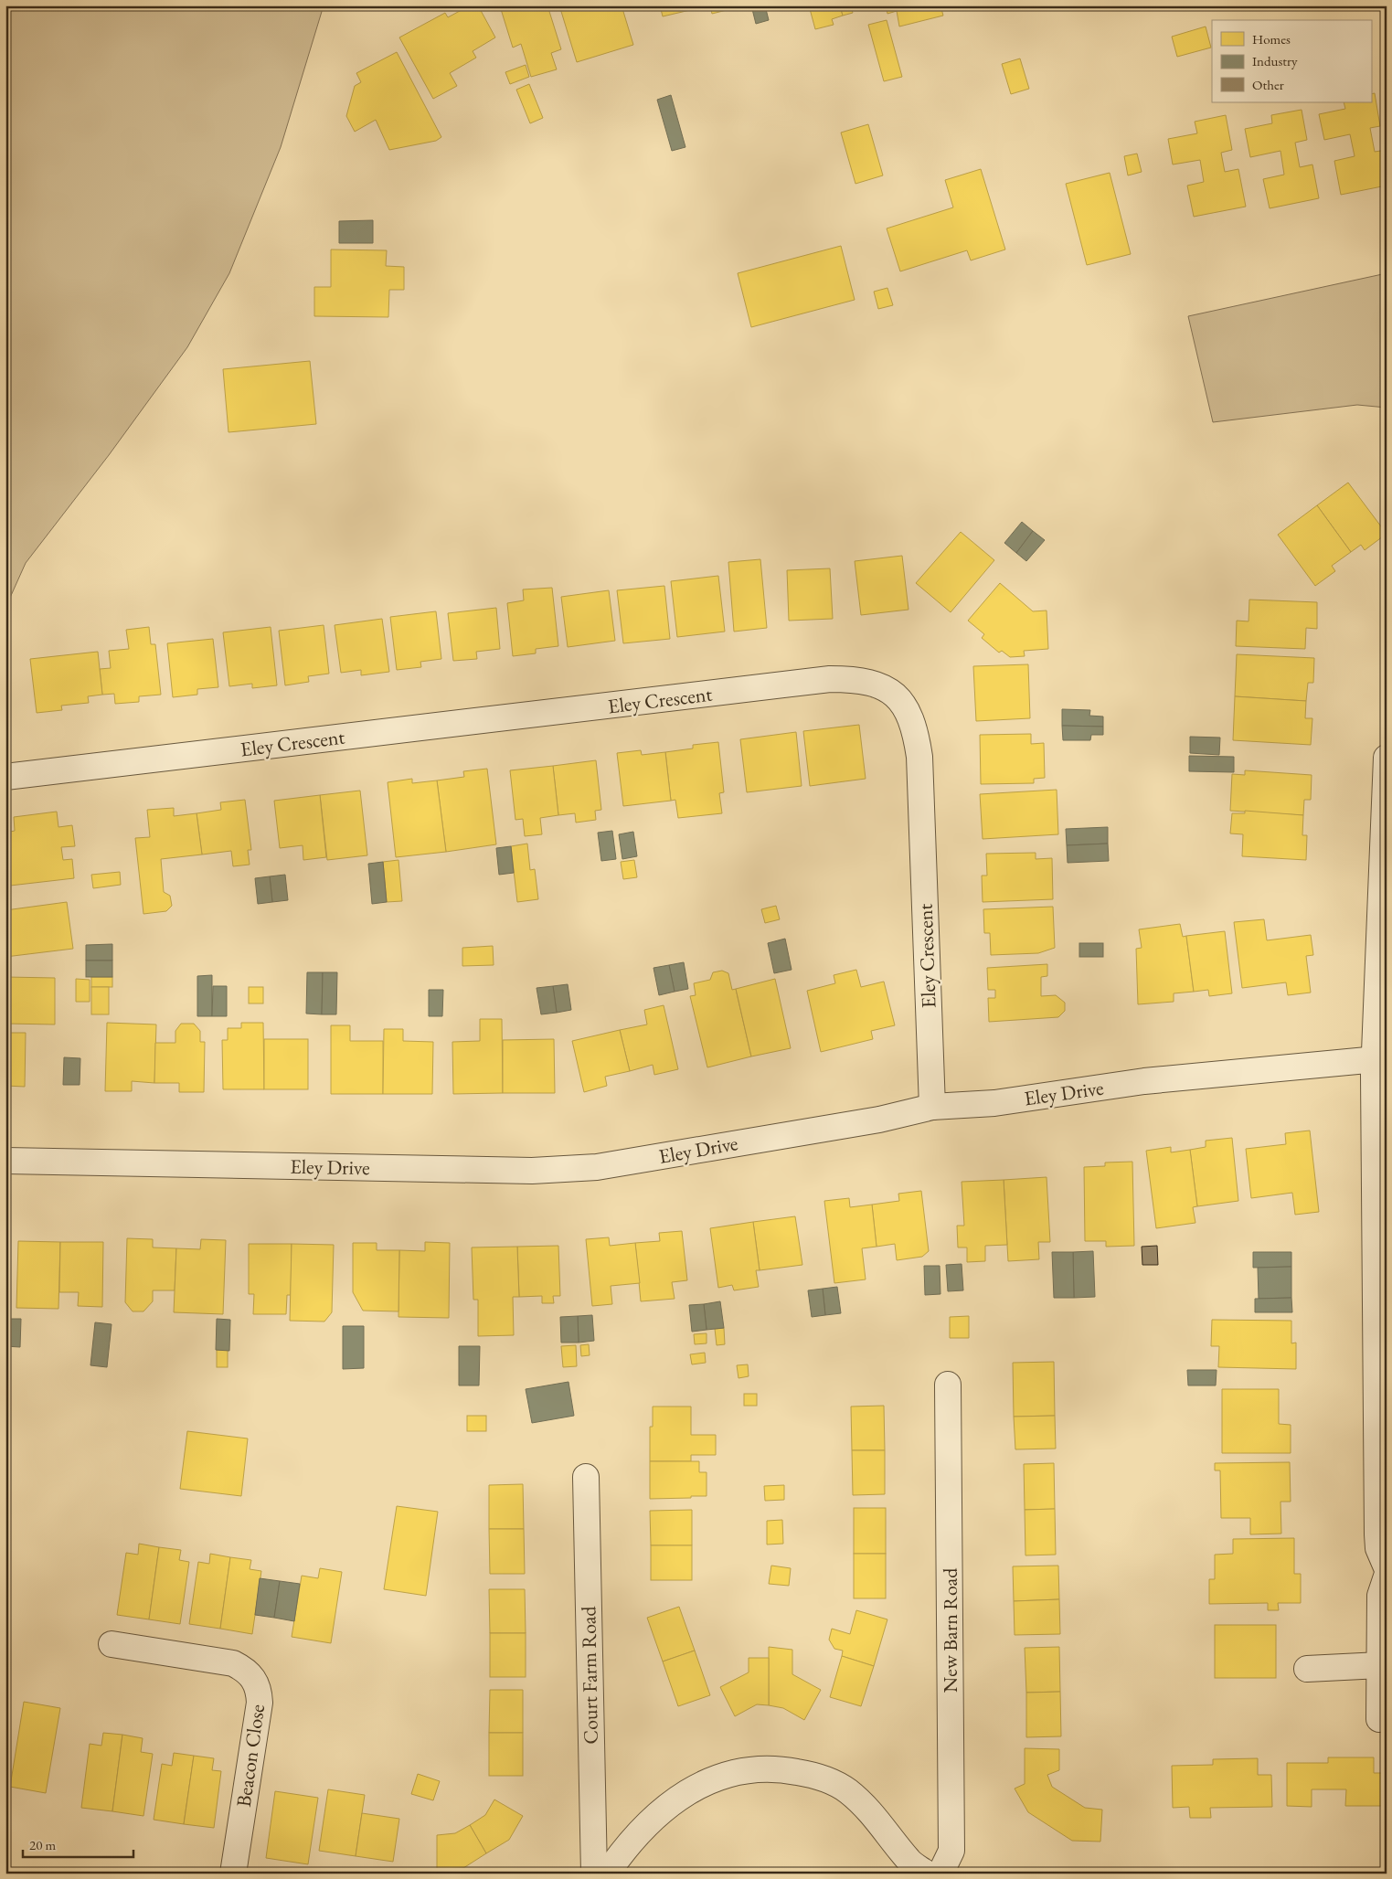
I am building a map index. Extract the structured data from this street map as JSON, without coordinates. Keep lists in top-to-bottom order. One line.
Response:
{"streets":{"street":["Eley Crescent","Eley Drive","New Barn Road","Court Farm Road","Beacon Close"]},"crossings":[["Eley Crescent","Eley Drive"]],"legend":["Homes","Industry","Other"],"scale_bar":"20 m"}
